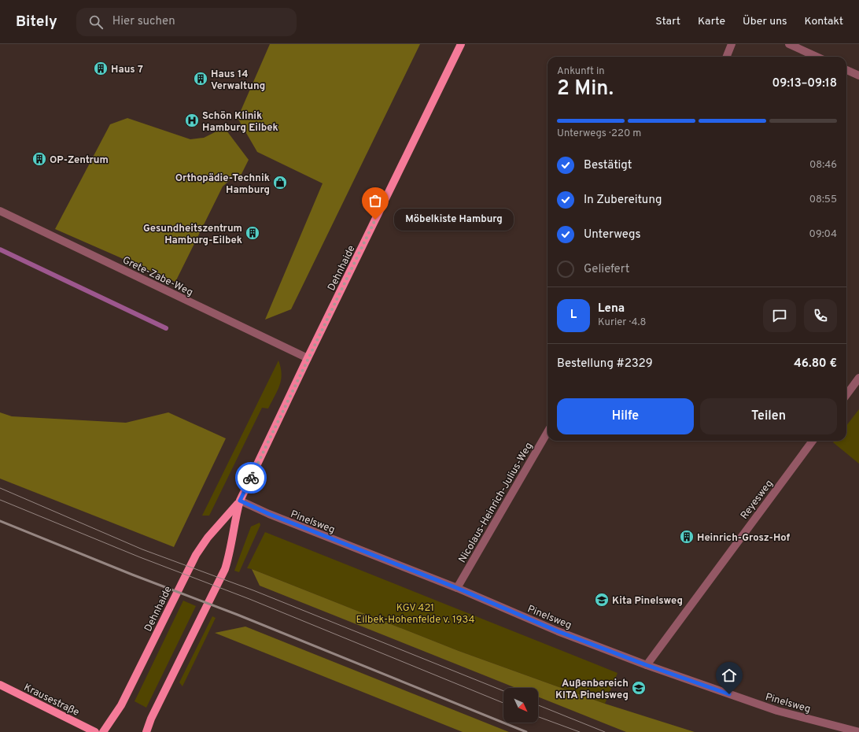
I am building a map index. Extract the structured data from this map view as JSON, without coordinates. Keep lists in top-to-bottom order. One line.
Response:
{"streets":{"main road":["Dehnhaide","Krausestraße"],"street":["Grete-Zabe-Weg","Reyesweg","Nicolaus-Heinrich-Julius-Weg","Pinelsweg"]},"crossings":[["Dehnhaide","Grete-Zabe-Weg"],["Dehnhaide","Pinelsweg"],["Reyesweg","Pinelsweg"],["Nicolaus-Heinrich-Julius-Weg","Pinelsweg"]],"parks":["KGV 421 Eilbek-Hohenfelde v. 1934"],"places":{"building":["Haus 7","Haus 14 Verwaltung","OP-Zentrum","Gesundheitszentrum Hamburg-Eilbek","Heinrich-Grosz-Hof"],"hospital":["Schön Klinik Hamburg Eilbek"],"shop":["Orthopädie-Technik Hamburg"],"other":["Möbelkiste Hamburg"],"school or university":["Kita Pinelsweg","Außenbereich KITA Pinelsweg"]},"north":"bottom right","page":{"header":"Bitely","search":"Hier suchen","nav":["Start","Karte","Über uns","Kontakt"],"heading":["2 Min.","Ankunft in","09:13–09:18"],"panel":["Lena","Kurier · 4.8","Bestellung #2329","46.80 €"],"bar":"Unterwegs · 220 m","list":[["Bestätigt","08:46"],["In Zubereitung","08:55"],["Unterwegs","09:04"],"Geliefert"],"bubble":"Möbelkiste Hamburg","round":"L","buttons":["Hilfe","Teilen"]}}
